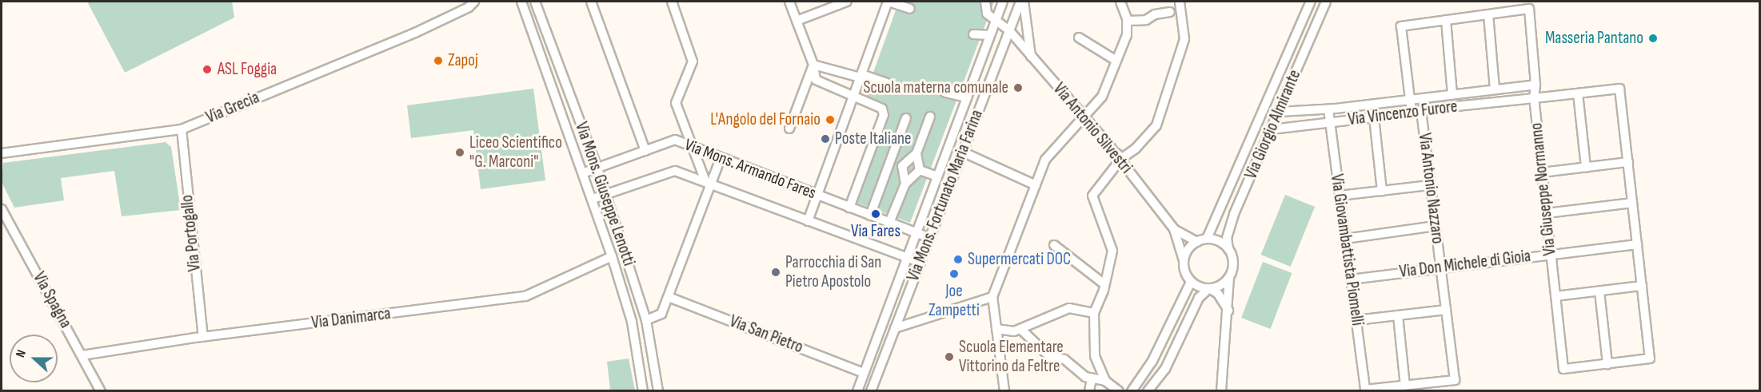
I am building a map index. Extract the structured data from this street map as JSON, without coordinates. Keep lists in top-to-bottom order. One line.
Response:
{"streets":{"street":["Via Grecia","Via Vincenzo Furore","Via Giorgio Almirante","Via Antonio Silvestri","Via Mons. Armando Fares","Via Antonio Nazzaro","Via Giuseppe Normanno","Via Mons. Giuseppe Lenotti","Via Mons. Fortunato Maria Farina","Via Portogallo","Via Giovambattista Piomelli","Via Don Michele di Gioia","Via Spagna","Via Danimarca","Via San Pietro"]},"crossings":[["Via Grecia","Via Portogallo"],["Via Vincenzo Furore","Via Giorgio Almirante"],["Via Vincenzo Furore","Via Antonio Nazzaro"],["Via Vincenzo Furore","Via Giuseppe Normanno"],["Via Vincenzo Furore","Via Giovambattista Piomelli"],["Via Giorgio Almirante","Via Antonio Silvestri"],["Via Antonio Silvestri","Via Mons. Fortunato Maria Farina"],["Via Mons. Armando Fares","Via Mons. Giuseppe Lenotti"],["Via Mons. Armando Fares","Via Mons. Fortunato Maria Farina"],["Via Antonio Nazzaro","Via Don Michele di Gioia"],["Via Giuseppe Normanno","Via Don Michele di Gioia"],["Via Mons. Fortunato Maria Farina","Via San Pietro"],["Via Portogallo","Via Danimarca"],["Via Giovambattista Piomelli","Via Don Michele di Gioia"],["Via Spagna","Via Danimarca"]],"places":["Masseria Pantano","Zapoj","ASL Foggia","Scuola materna comunale","L'Angolo del Fornaio","Poste Italiane","Liceo Scientifico \"G. Marconi\"","Via Fares","Supermercati DOC","Parrocchia di San Pietro Apostolo","Joe Zampetti","Scuola Elementare Vittorino da Feltre"],"north":"left"}
